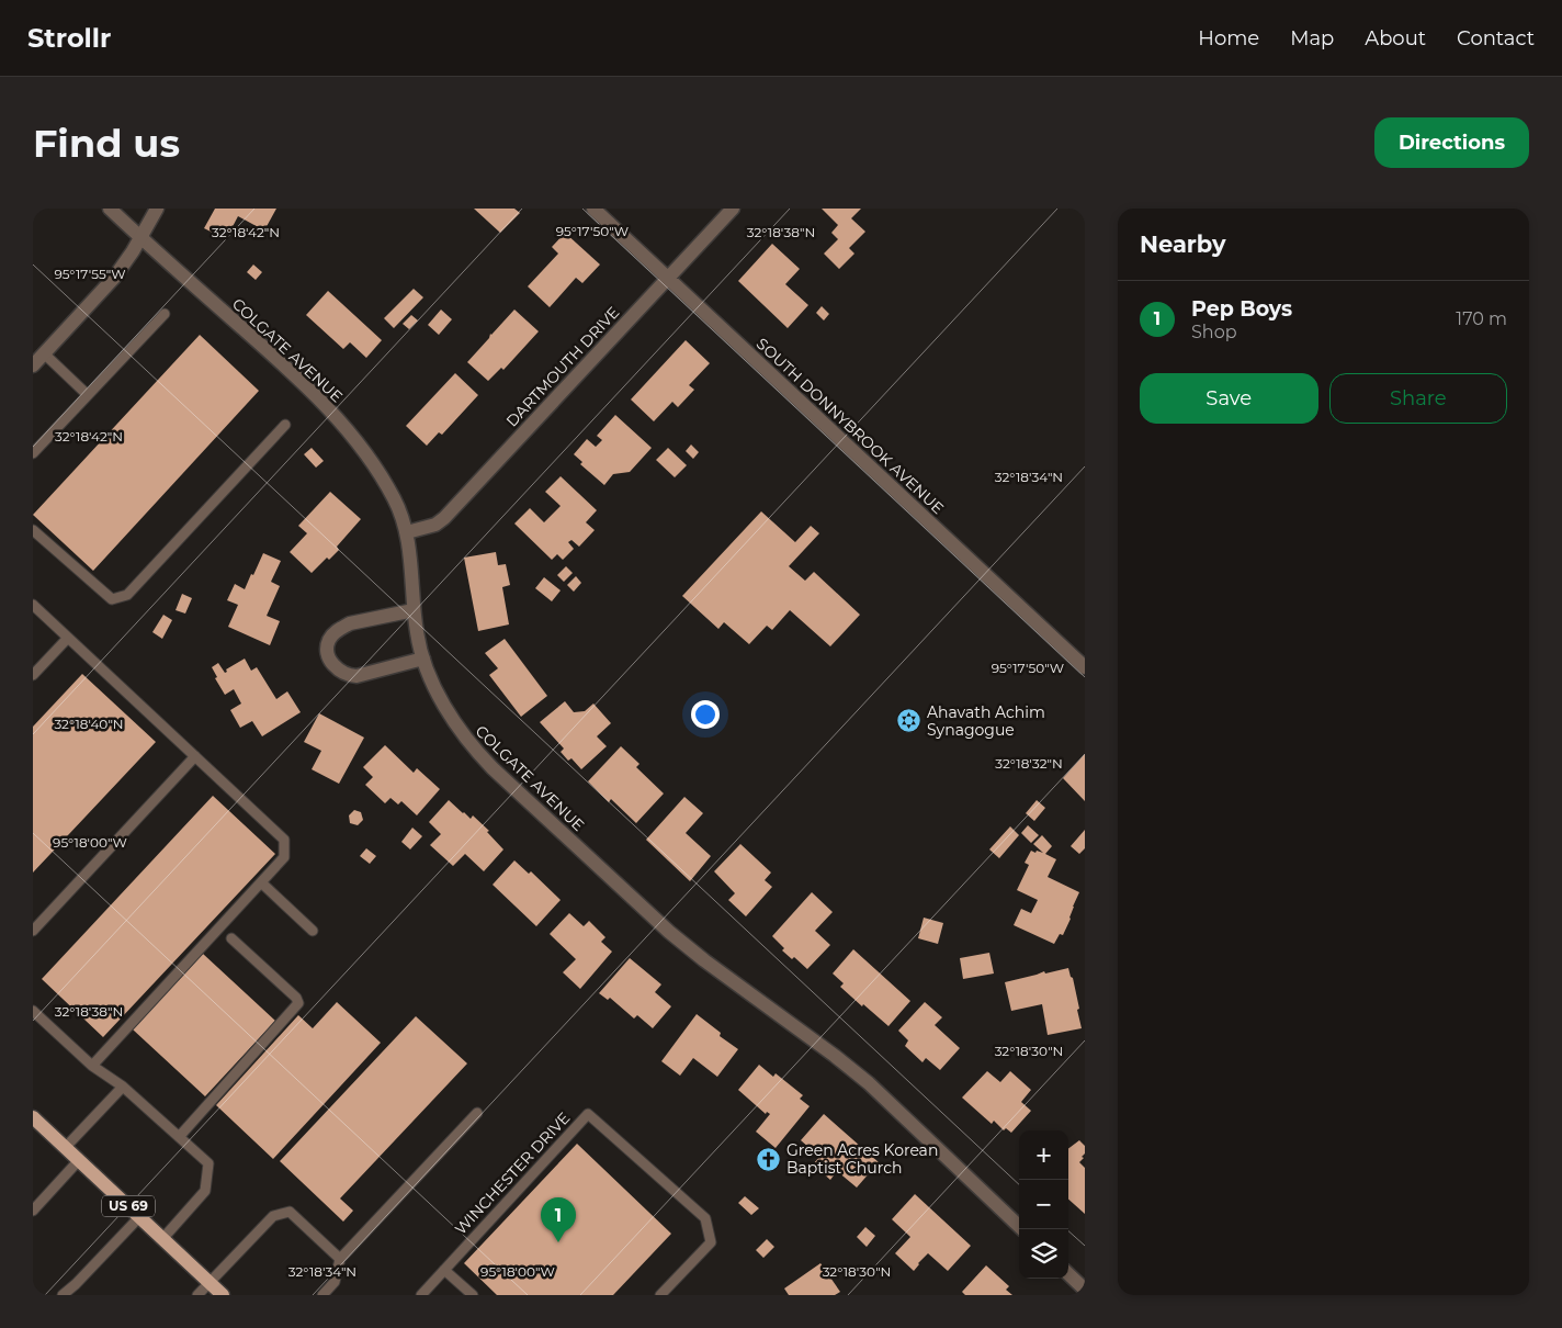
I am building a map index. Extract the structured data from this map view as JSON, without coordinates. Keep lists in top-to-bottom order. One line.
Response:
{"streets":{"main road":["US 69"],"street":["COLGATE AVENUE","DARTMOUTH DRIVE","SOUTH DONNYBROOK AVENUE"],"lane":["WINCHESTER DRIVE"]},"crossings":[["COLGATE AVENUE","DARTMOUTH DRIVE"],["DARTMOUTH DRIVE","SOUTH DONNYBROOK AVENUE"]],"places":{"synagogue":["Ahavath Achim Synagogue"],"church":["Green Acres Korean Baptist Church"]},"page":{"header":"Strollr","nav":["Home","Map","About","Contact"],"buttons":["Directions",["Save","Share"]],"title":"Find us","heading":"Nearby","list":[{"mark":"1","name":"Pep Boys","note":"Shop","value":"170 m"}],"map_buttons":["+","−"],"pins":"1"},"coordinates":["95°17'50\"W","32°18'42\"N","32°18'38\"N","95°17'55\"W","32°18'34\"N","32°18'40\"N","32°18'32\"N","95°18'00\"W","32°18'30\"N"]}
